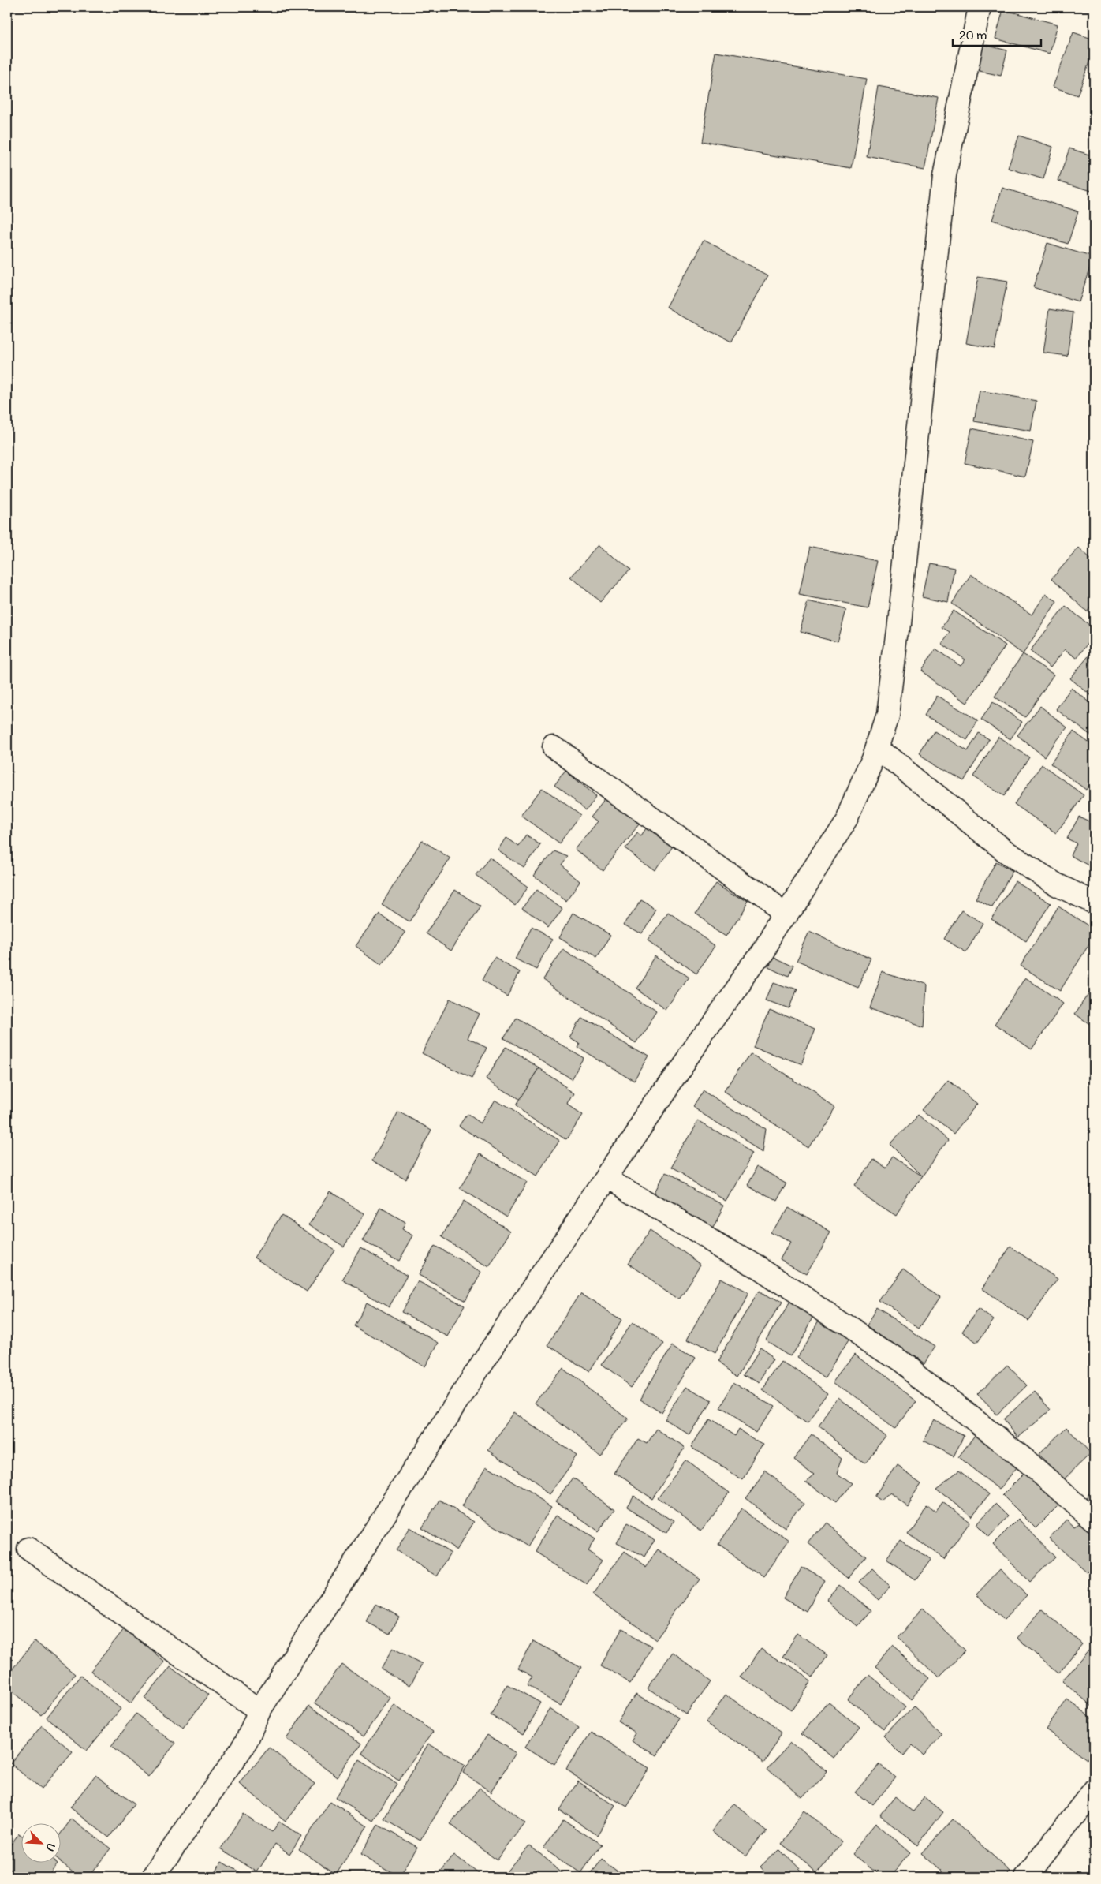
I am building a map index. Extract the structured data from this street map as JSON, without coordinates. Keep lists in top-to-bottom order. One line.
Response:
{"scale_bar":"20 m","north":"bottom right"}
